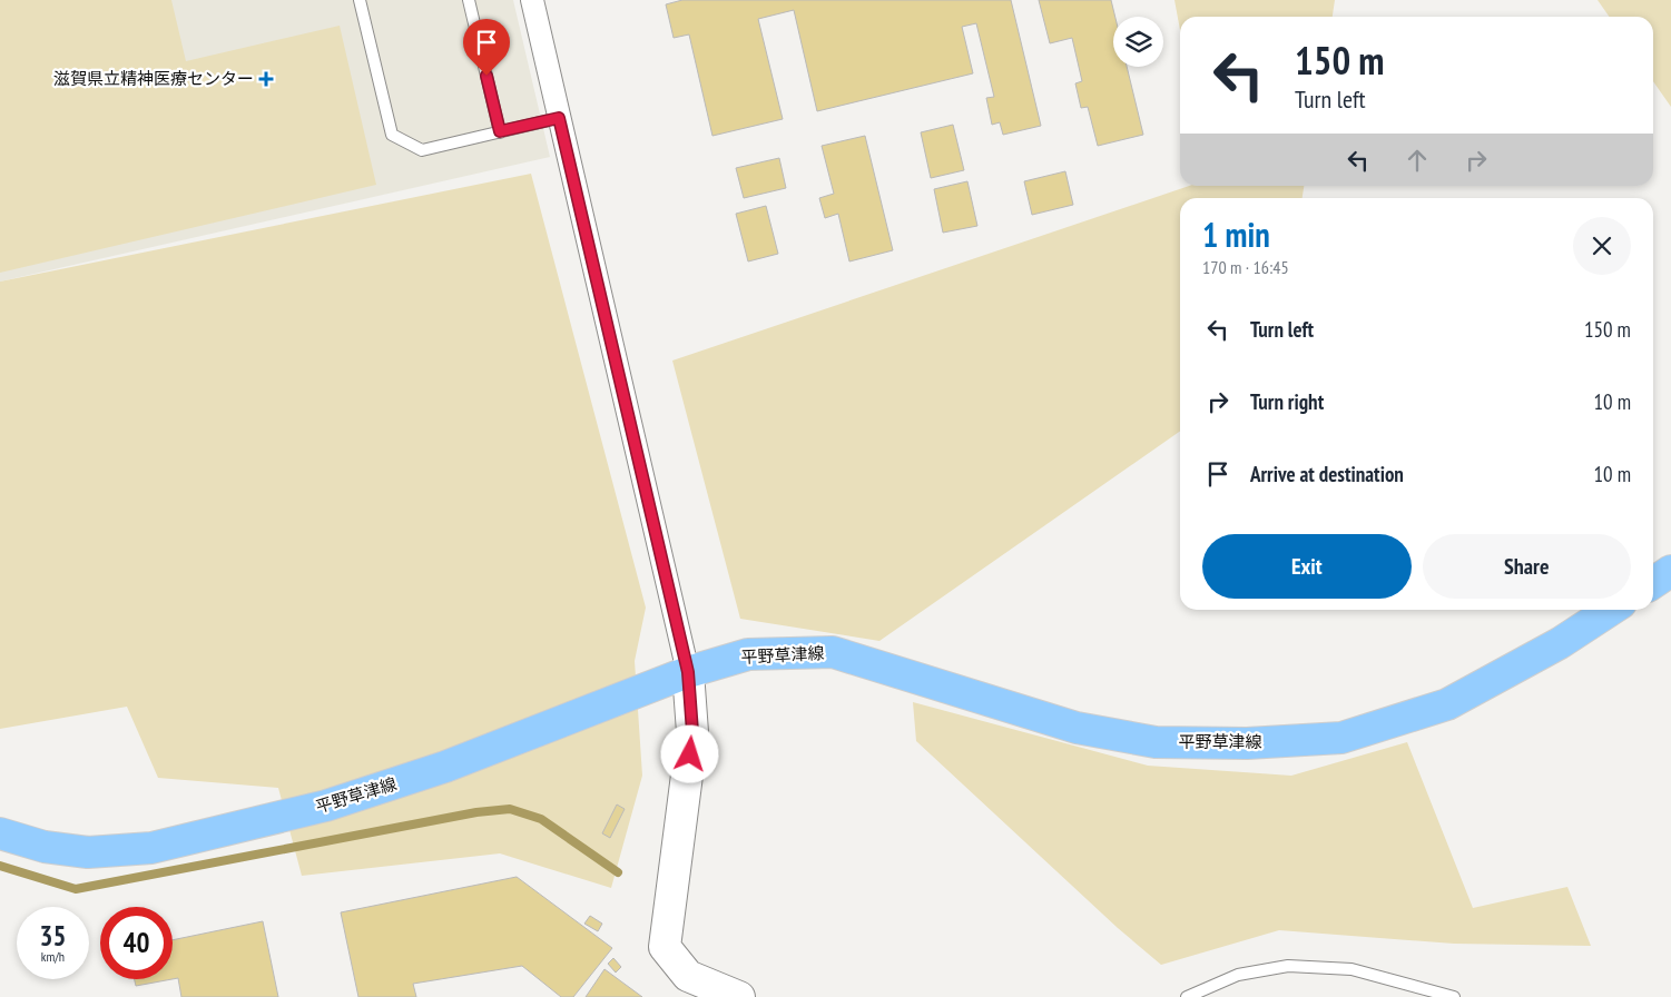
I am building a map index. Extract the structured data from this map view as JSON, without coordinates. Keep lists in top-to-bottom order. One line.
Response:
{"streets":{"main road":["平野草津線"]},"places":{"health":["滋賀県立精神医療センター"]},"page":{"turn":["150 m","Turn left"],"heading":["1 min","170 m · 16:45"],"list":[{"name":"Turn left","value":"150 m"},{"name":"Turn right","value":"10 m"},{"name":"Arrive at destination","value":"10 m"}],"buttons":["Exit","Share"],"speed":"35 km/h","limit":"40"}}
